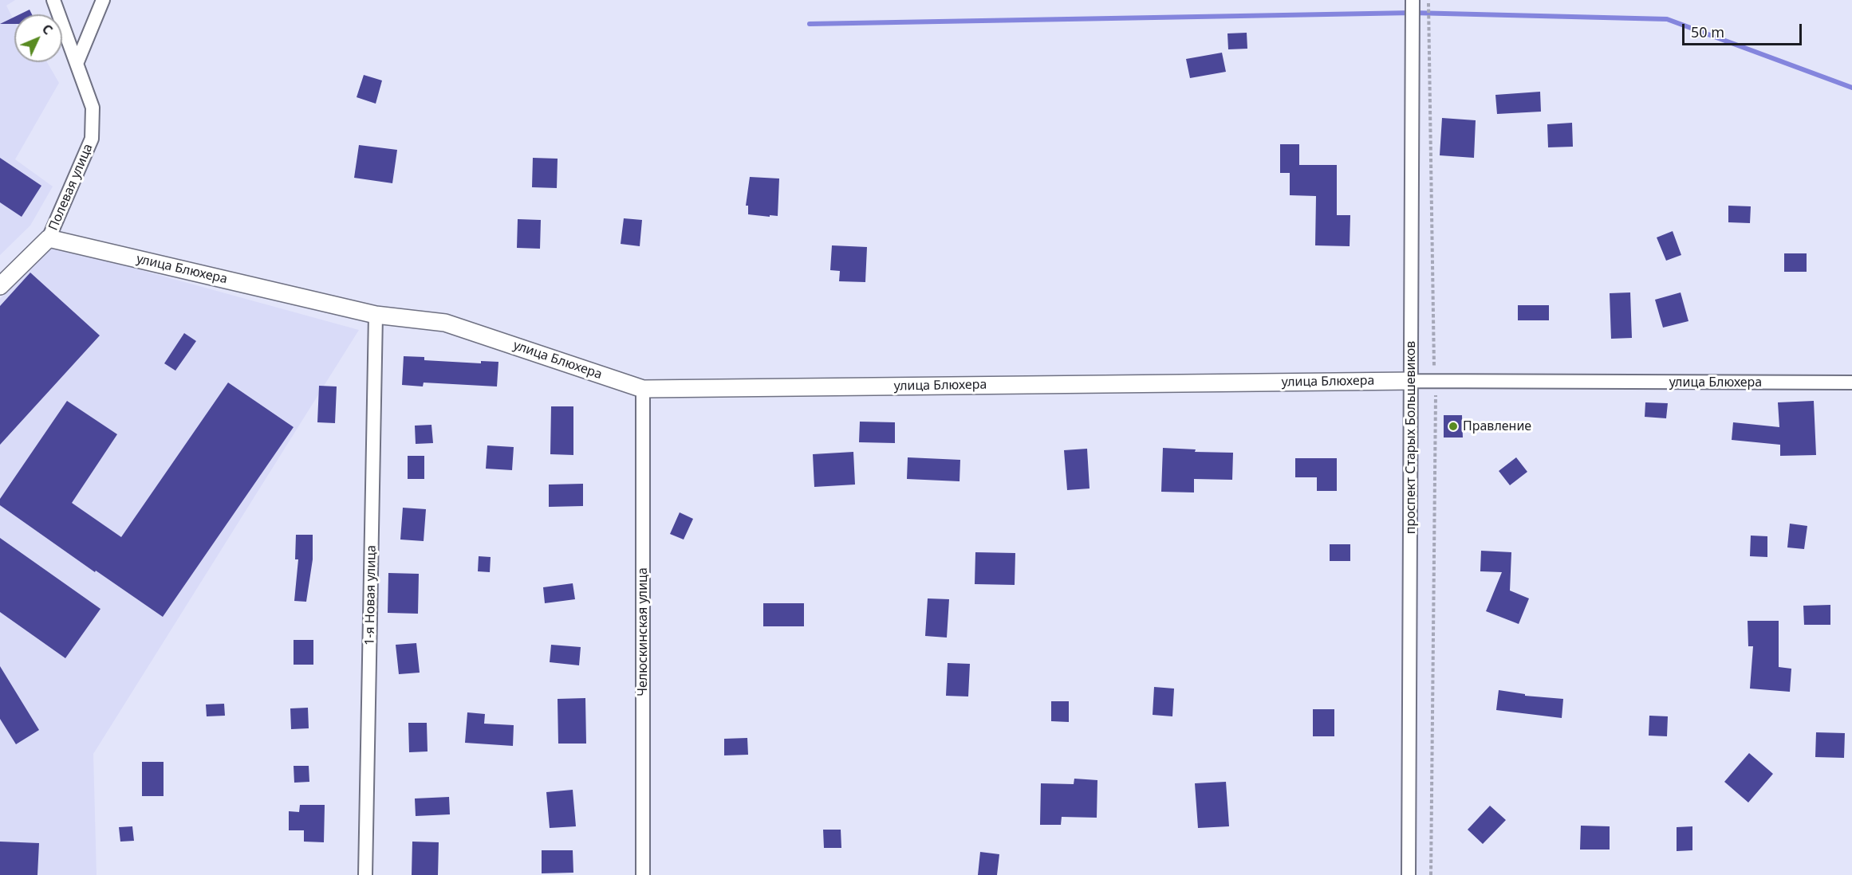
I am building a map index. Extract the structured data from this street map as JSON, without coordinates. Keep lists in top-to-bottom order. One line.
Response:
{"streets":{"street":["Полевая улица","улица Блюхера","проспект Старых Большевиков","1-я Новая улица","Челюскинская улица"]},"crossings":[["Полевая улица","улица Блюхера"],["улица Блюхера","проспект Старых Большевиков"],["улица Блюхера","1-я Новая улица"],["улица Блюхера","Челюскинская улица"]],"places":["Правление"],"scale_bar":"50 m","north":"top right"}
